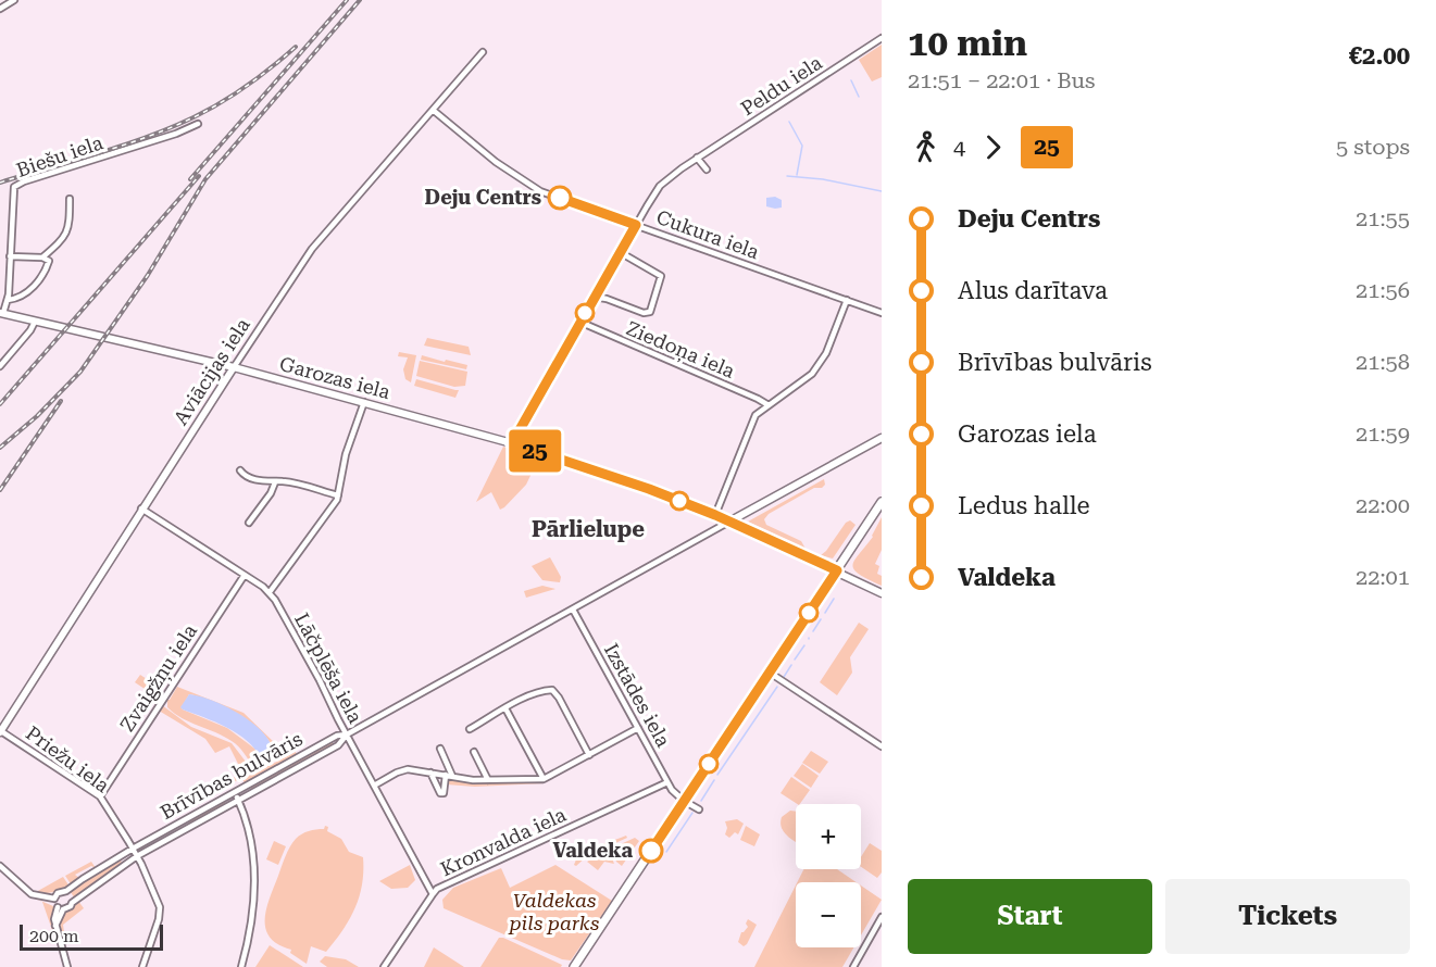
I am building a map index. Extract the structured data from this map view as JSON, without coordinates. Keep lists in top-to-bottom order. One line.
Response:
{"streets":{"main road":["Aviācijas iela","Garozas iela","Brīvības bulvāris"],"street":["Peldu iela","Biešu iela","Cukura iela","Ziedoņa iela","Lāčplēša iela","Zvaigžņu iela","Izstādes iela","Priežu iela","Kronvalda iela"]},"crossings":[["Peldu iela","Cukura iela"],["Peldu iela","Ziedoņa iela"],["Peldu iela","Garozas iela"],["Biešu iela","Garozas iela"],["Cukura iela","Aviācijas iela"],["Aviācijas iela","Garozas iela"],["Aviācijas iela","Lāčplēša iela"],["Aviācijas iela","Priežu iela"],["Garozas iela","Brīvības bulvāris"],["Lāčplēša iela","Zvaigžņu iela"],["Lāčplēša iela","Brīvības bulvāris"],["Lāčplēša iela","Kronvalda iela"],["Zvaigžņu iela","Priežu iela"],["Izstādes iela","Brīvības bulvāris"],["Izstādes iela","Kronvalda iela"],["Priežu iela","Brīvības bulvāris"]],"districts":["Pārlielupe"],"parks":["Valdekas pils parks"],"places":["Deju Centrs","Valdeka"],"lines":["bus line 25"],"scale_bar":"200 m","page":{"on_map":"25","heading":["10 min","21:51 – 22:01 · Bus","€2.00"],"legs":["4","25","5 stops"],"list":[{"name":"Deju Centrs","value":"21:55"},{"name":"Alus darītava","value":"21:56"},{"name":"Brīvības bulvāris","value":"21:58"},{"name":"Garozas iela","value":"21:59"},{"name":"Ledus halle","value":"22:00"},{"name":"Valdeka","value":"22:01"}],"map_buttons":["+","−"],"buttons":["Start","Tickets"],"scale":"200 m"}}
